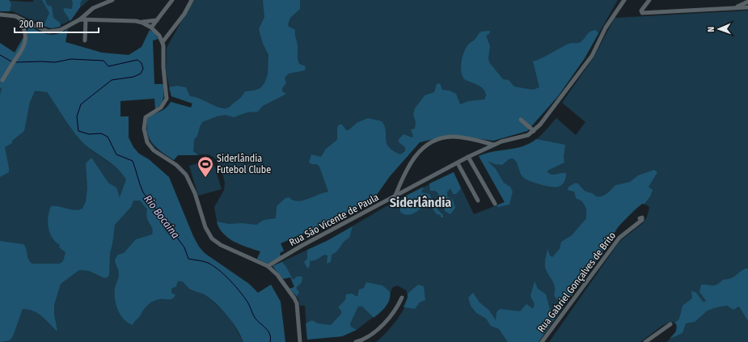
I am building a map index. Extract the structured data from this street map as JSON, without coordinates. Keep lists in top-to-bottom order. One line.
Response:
{"streets":{"street":["Rua São Vicente de Paula","Rua Gabriel Gonçalves de Brito"]},"districts":["Siderlândia"],"water":["Rio Bocaína"],"places":{"sports":["Siderlândia Futebol Clube"]},"scale_bar":"200 m","north":"left"}
